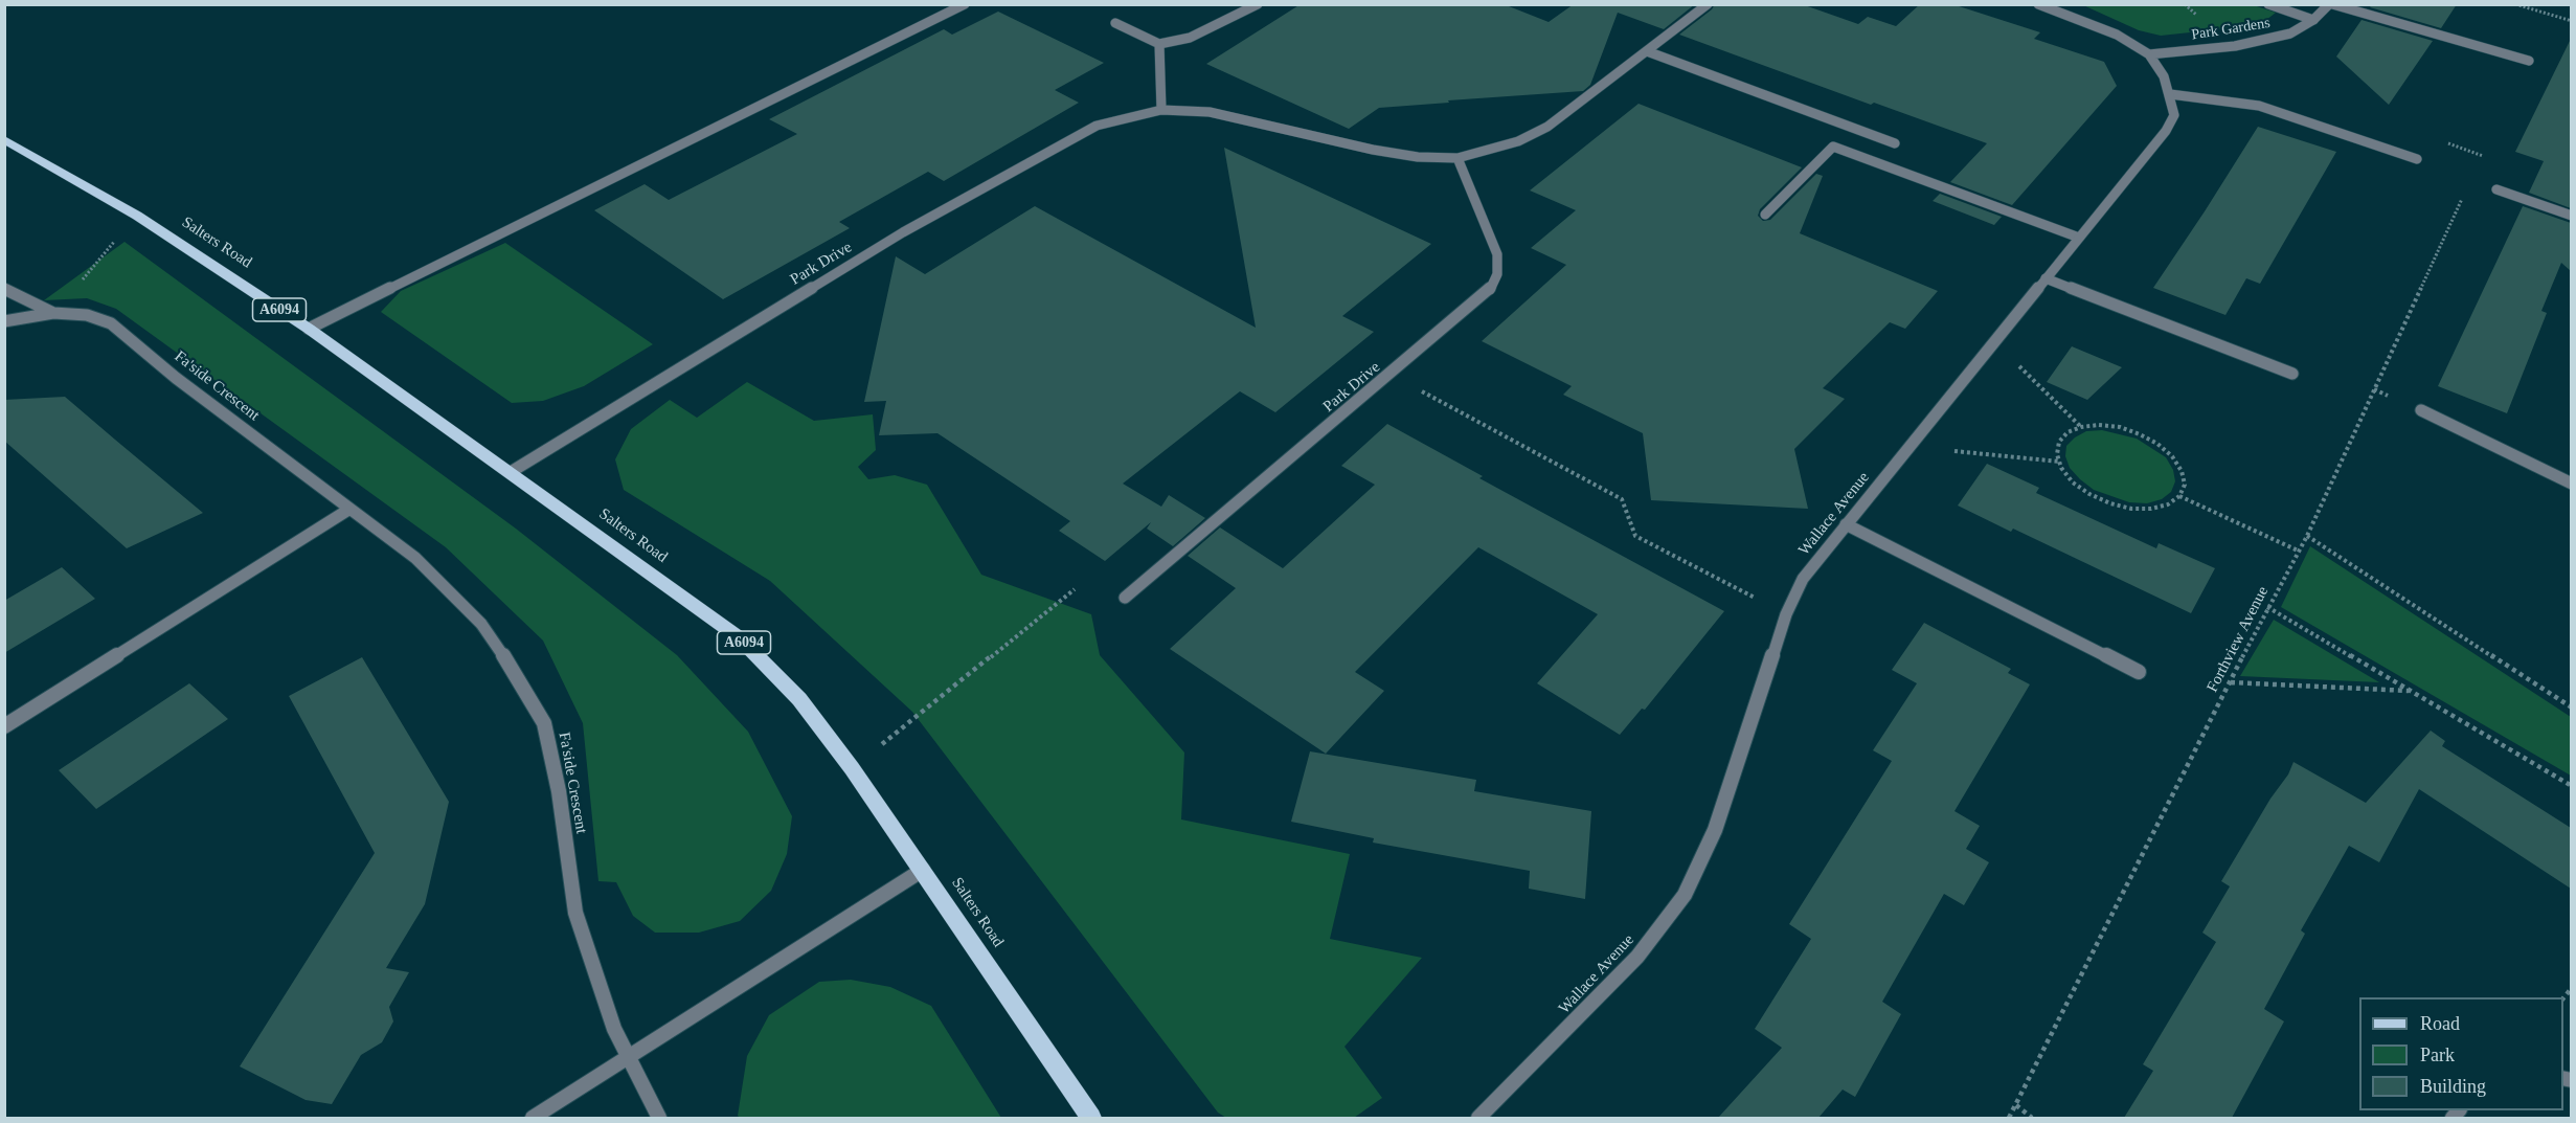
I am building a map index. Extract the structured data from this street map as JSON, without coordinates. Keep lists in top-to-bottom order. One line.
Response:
{"streets":{"main road":["Salters Road","A6094"],"street":["Park Gardens","Park Drive","Fa'side Crescent","Wallace Avenue"],"path":["Forthview Avenue"]},"crossings":[["Park Gardens","Wallace Avenue"],["Salters Road","Park Drive"]],"legend":["Road","Park","Building"]}
